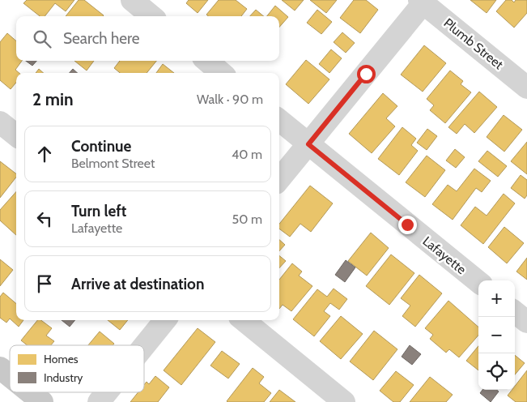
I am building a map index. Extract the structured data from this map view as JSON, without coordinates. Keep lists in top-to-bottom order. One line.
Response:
{"streets":{"street":["Plumb Street","Lafayette"]},"legend":["Homes","Industry"],"page":{"search":"Search here","heading":["2 min","Walk · 90 m"],"list":[["Continue","Belmont Street","40 m"],["Turn left","Lafayette","50 m"],"Arrive at destination"],"map_buttons":["+","−"]}}
